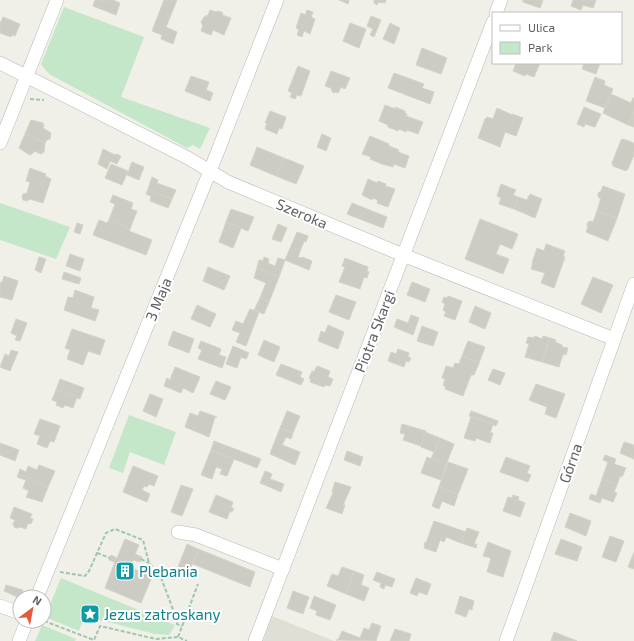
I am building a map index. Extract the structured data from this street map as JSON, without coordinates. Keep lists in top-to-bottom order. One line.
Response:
{"streets":{"street":["Szeroka","3 Maja","Piotra Skargi","Górna"]},"crossings":[["Szeroka","3 Maja"],["Szeroka","Piotra Skargi"],["Szeroka","Górna"]],"places":{"building":["Plebania"],"place":["Jezus zatroskany"]},"legend":["Ulica","Park"],"north":"top right"}
